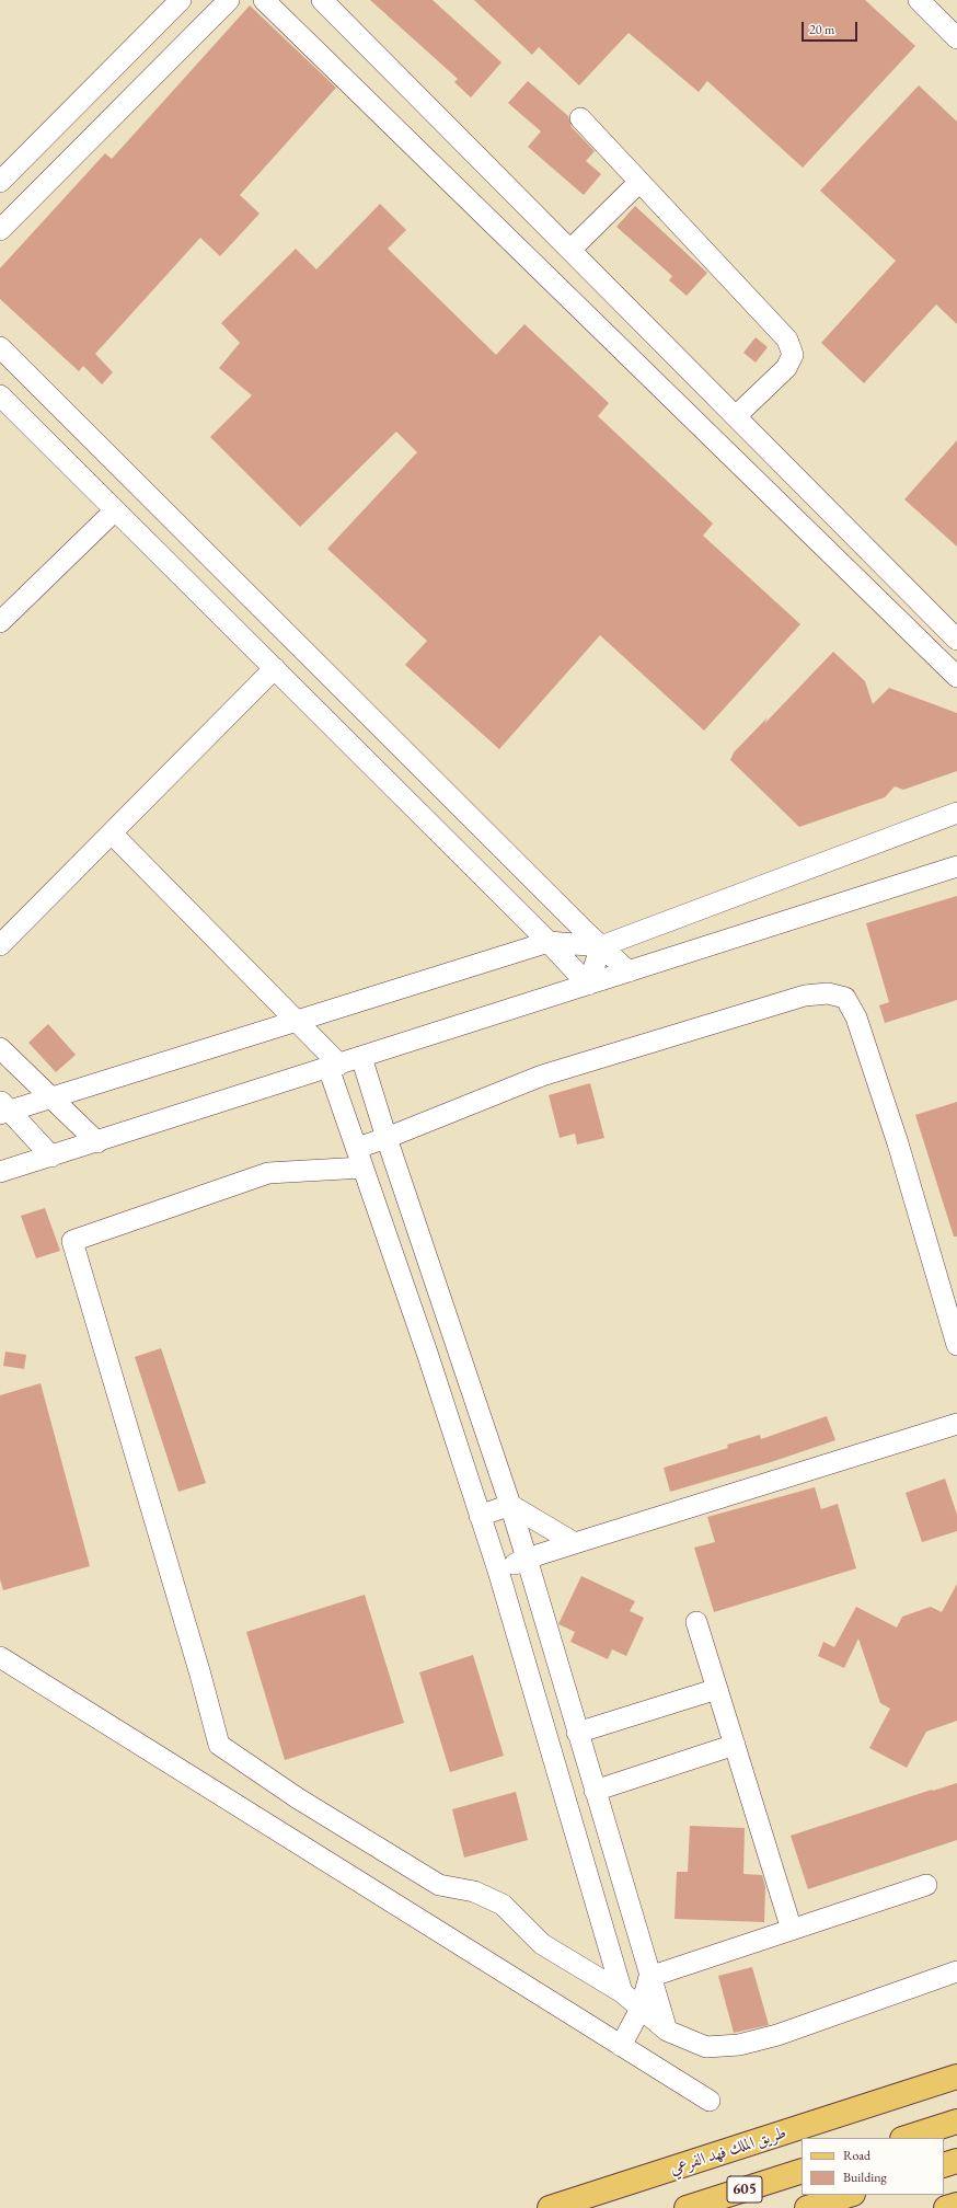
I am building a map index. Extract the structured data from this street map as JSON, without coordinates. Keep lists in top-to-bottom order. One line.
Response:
{"streets":{"main road":["طريق الملك فهد الفرعي","605"]},"legend":["Road","Building"],"scale_bar":"20 m"}
